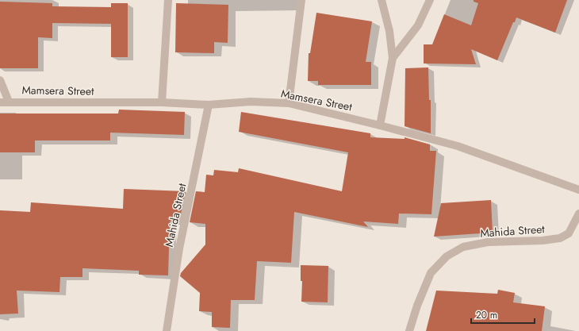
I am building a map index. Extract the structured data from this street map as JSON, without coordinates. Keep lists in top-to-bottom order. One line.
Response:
{"streets":{"street":["Mamsera Street","Mahida Street"]},"crossings":[["Mamsera Street","Mahida Street"]],"scale_bar":"20 m"}
